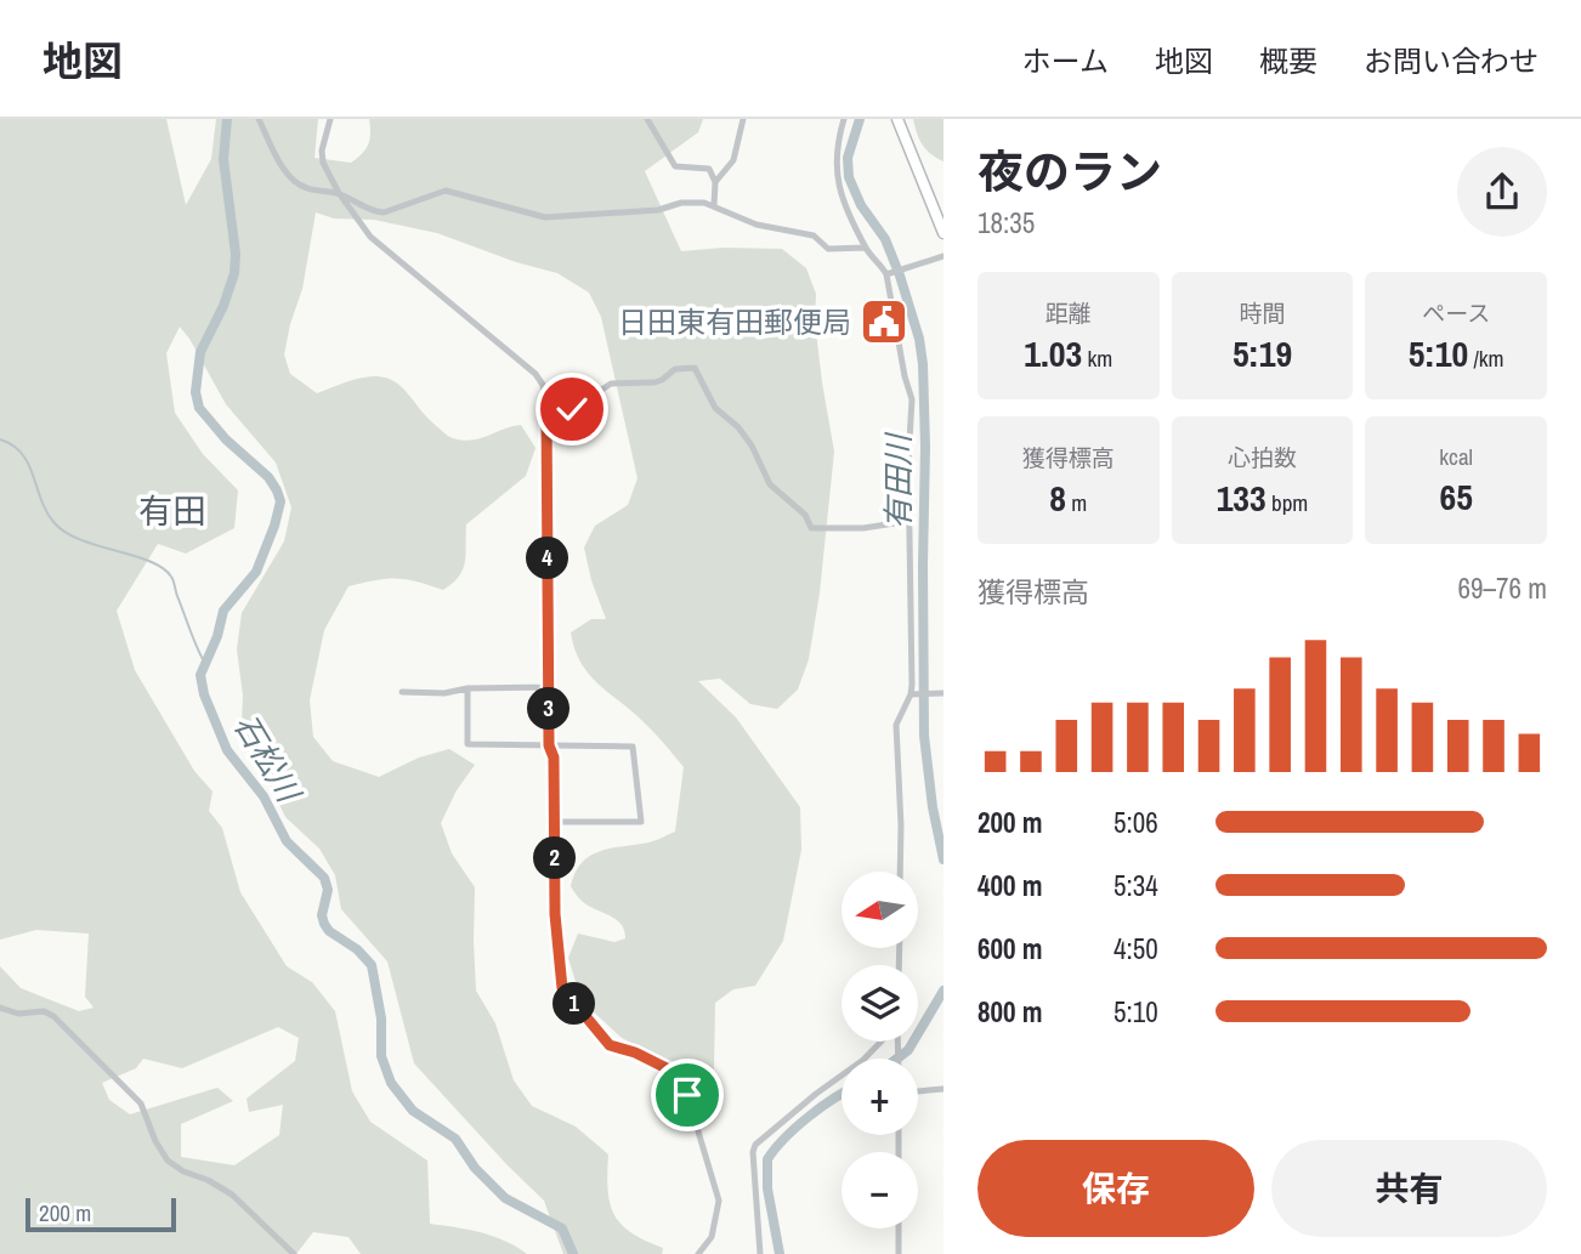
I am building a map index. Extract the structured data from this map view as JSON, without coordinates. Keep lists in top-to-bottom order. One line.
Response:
{"districts":["有田"],"water":["有田川","石松川"],"places":{"public building":["日田東有田郵便局"]},"scale_bar":"200 m","north":"left","page":{"header":"地図","nav":["ホーム","地図","概要","お問い合わせ"],"heading":["夜のラン","18:35"],"stats":[["距離","1.03 km"],["時間","5:19"],["ペース","5:10 /km"],["獲得標高","8 m"],["心拍数","133 bpm"],["kcal","65"]],"pins":["4","3","2","1"],"chart":["獲得標高","69–76 m"],"list":[{"name":"200 m","note":"5:06"},{"name":"400 m","note":"5:34"},{"name":"600 m","note":"4:50"},{"name":"800 m","note":"5:10"}],"map_buttons":["+","−"],"buttons":["保存","共有"],"scale":"200 m"}}
